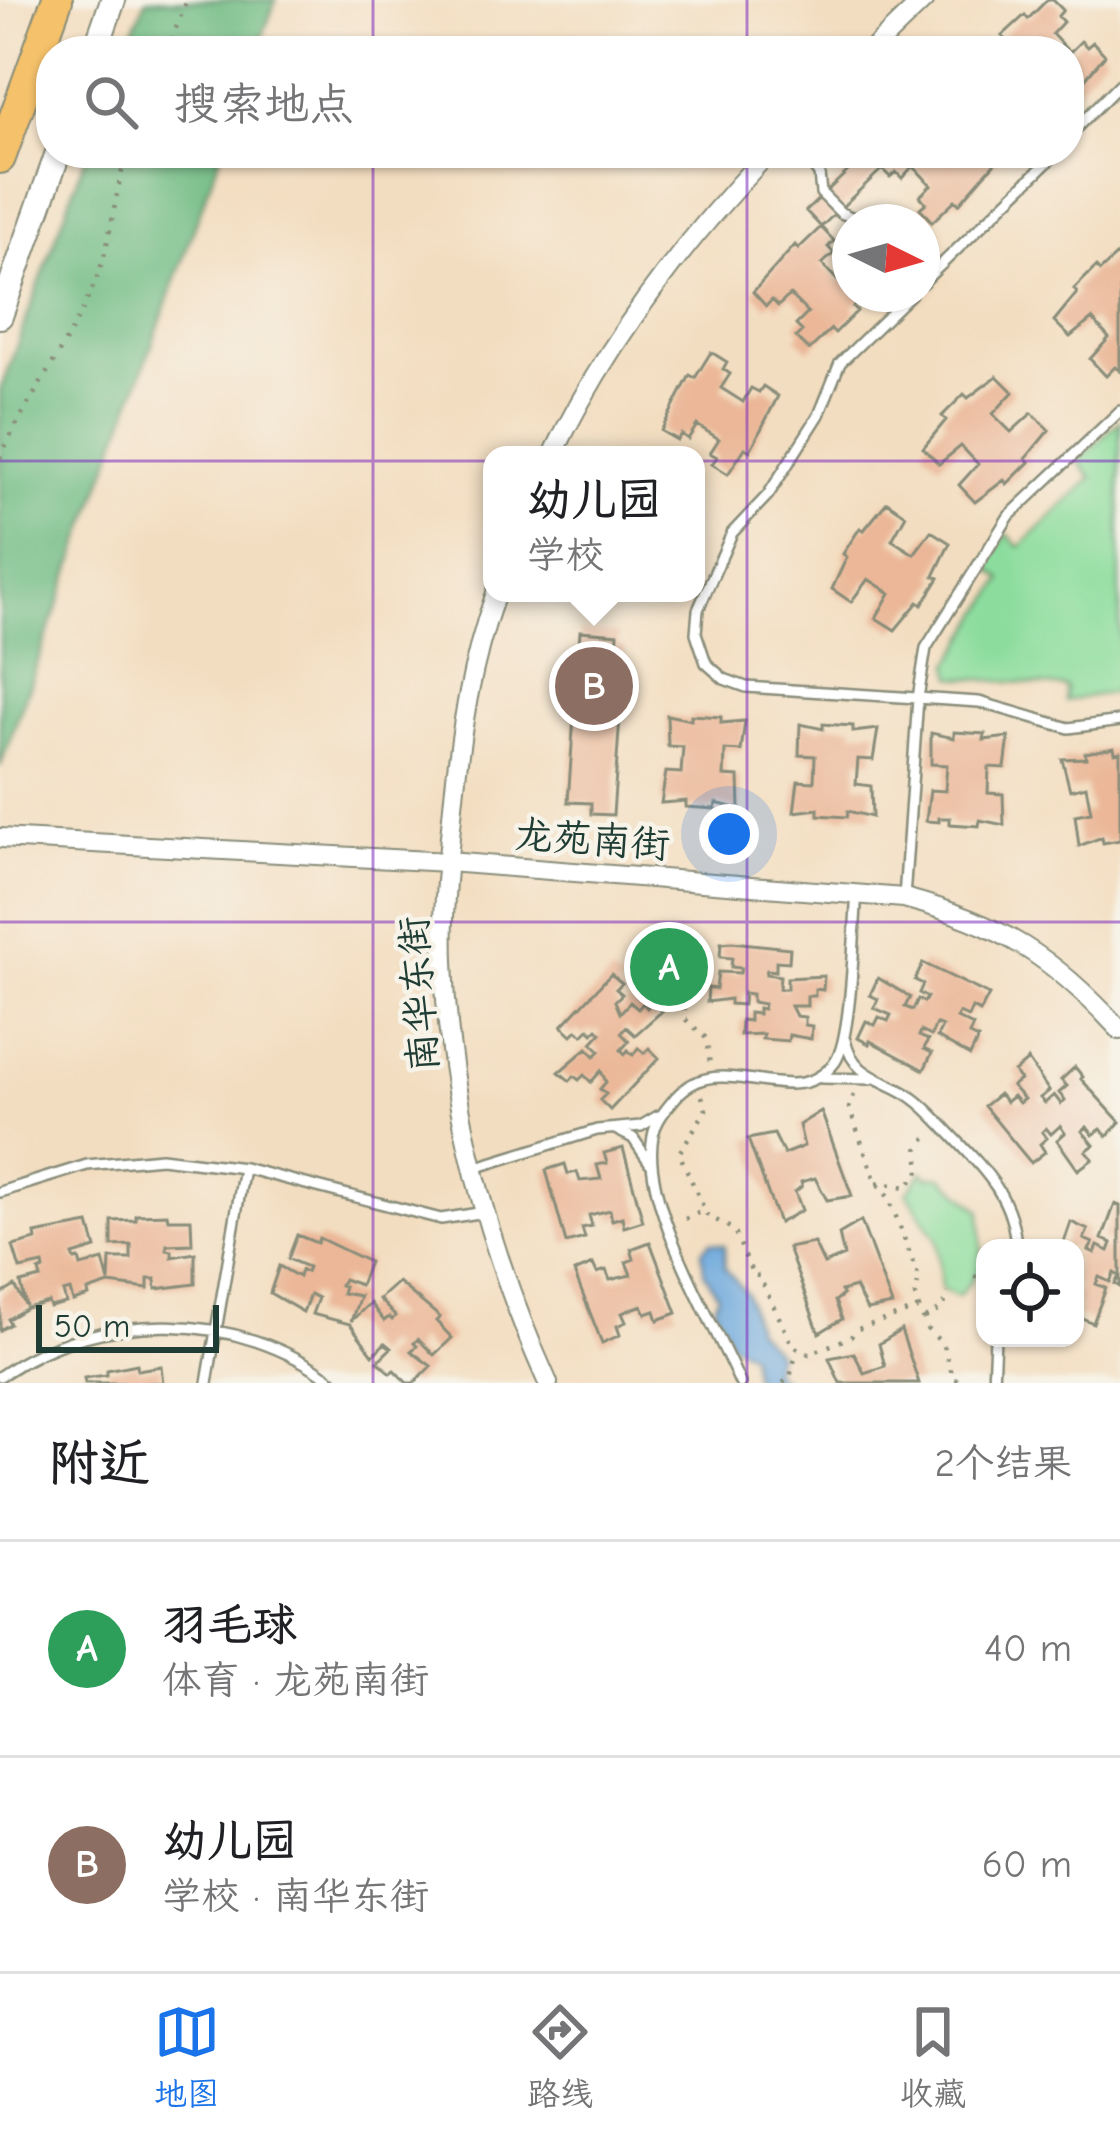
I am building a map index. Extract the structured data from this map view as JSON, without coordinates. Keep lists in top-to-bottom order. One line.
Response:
{"streets":{"street":["龙苑南街","南华东街"]},"crossings":[["龙苑南街","南华东街"]],"scale_bar":"50 m","north":"right","page":{"search":"搜索地点","popup":["幼儿园","学校"],"pins":["B","A"],"scale":"50 m","heading":["附近","2个结果"],"list":[{"mark":"A","name":"羽毛球","note":"体育 · 龙苑南街","value":"40 m"},{"mark":"B","name":"幼儿园","note":"学校 · 南华东街","value":"60 m"}],"nav":["地图","路线","收藏"]}}
